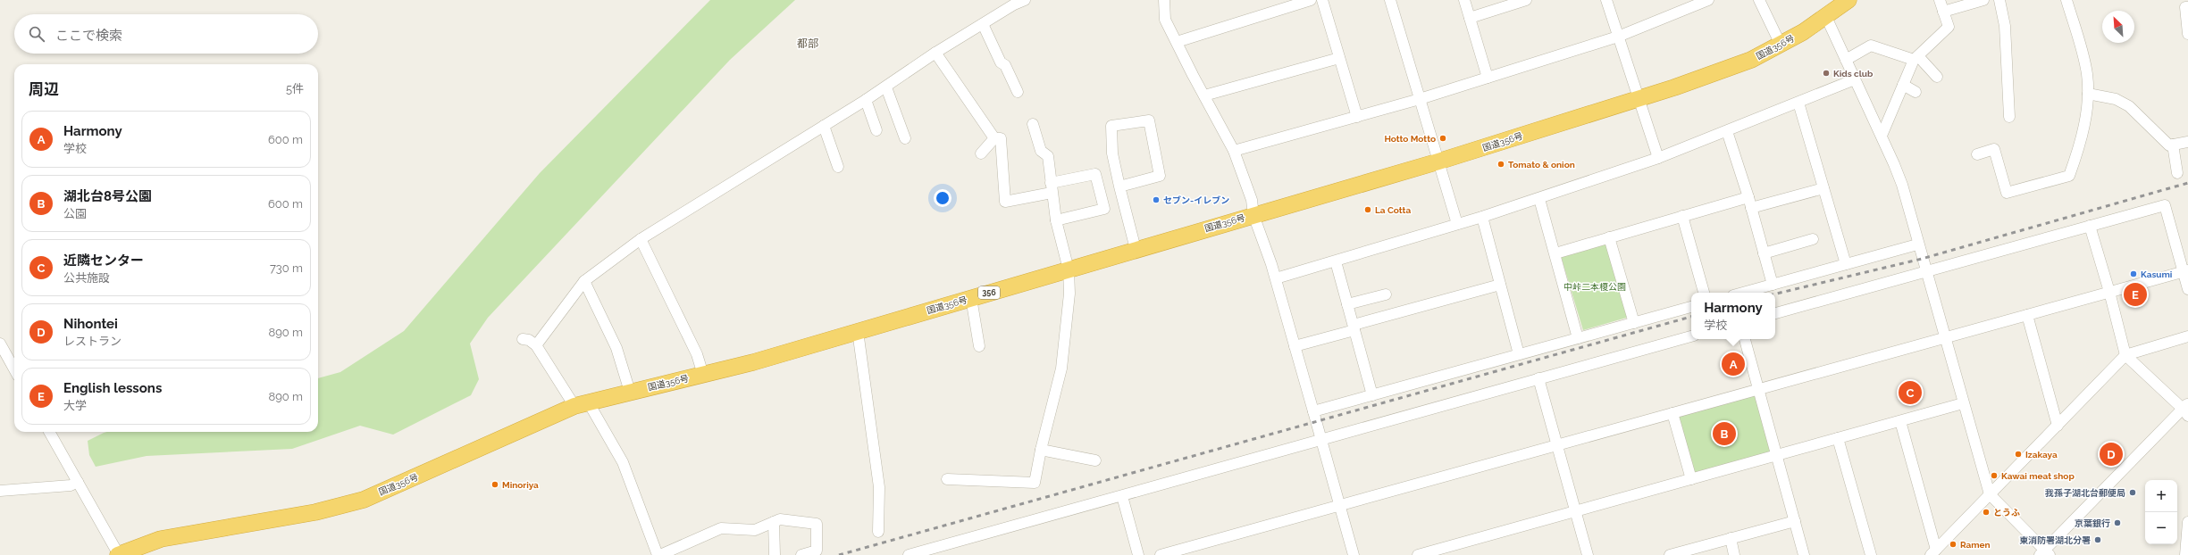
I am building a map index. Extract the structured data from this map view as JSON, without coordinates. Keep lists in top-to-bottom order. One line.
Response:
{"streets":{"highway":["国道356号","356"]},"districts":["都部"],"parks":["中峠二本榎公園"],"places":["Kids club","Hotto Motto","Tomato & onion","セブン-イレブン","La Cotta","Kasumi","Izakaya","Kawai meat shop","Minoriya","我孫子湖北台郵便局","とうふ","京葉銀行","東消防署湖北分署","Ramen"],"north":"top left","page":{"search":"ここで検索","heading":["周辺","5件"],"list":[{"mark":"A","name":"Harmony","note":"学校","value":"600 m"},{"mark":"B","name":"湖北台8号公園","note":"公園","value":"600 m"},{"mark":"C","name":"近隣センター","note":"公共施設","value":"730 m"},{"mark":"D","name":"Nihontei","note":"レストラン","value":"890 m"},{"mark":"E","name":"English lessons","note":"大学","value":"890 m"}],"pins":["E","A","C","B","D"],"popup":["Harmony","学校"],"map_buttons":["+","−"]}}
